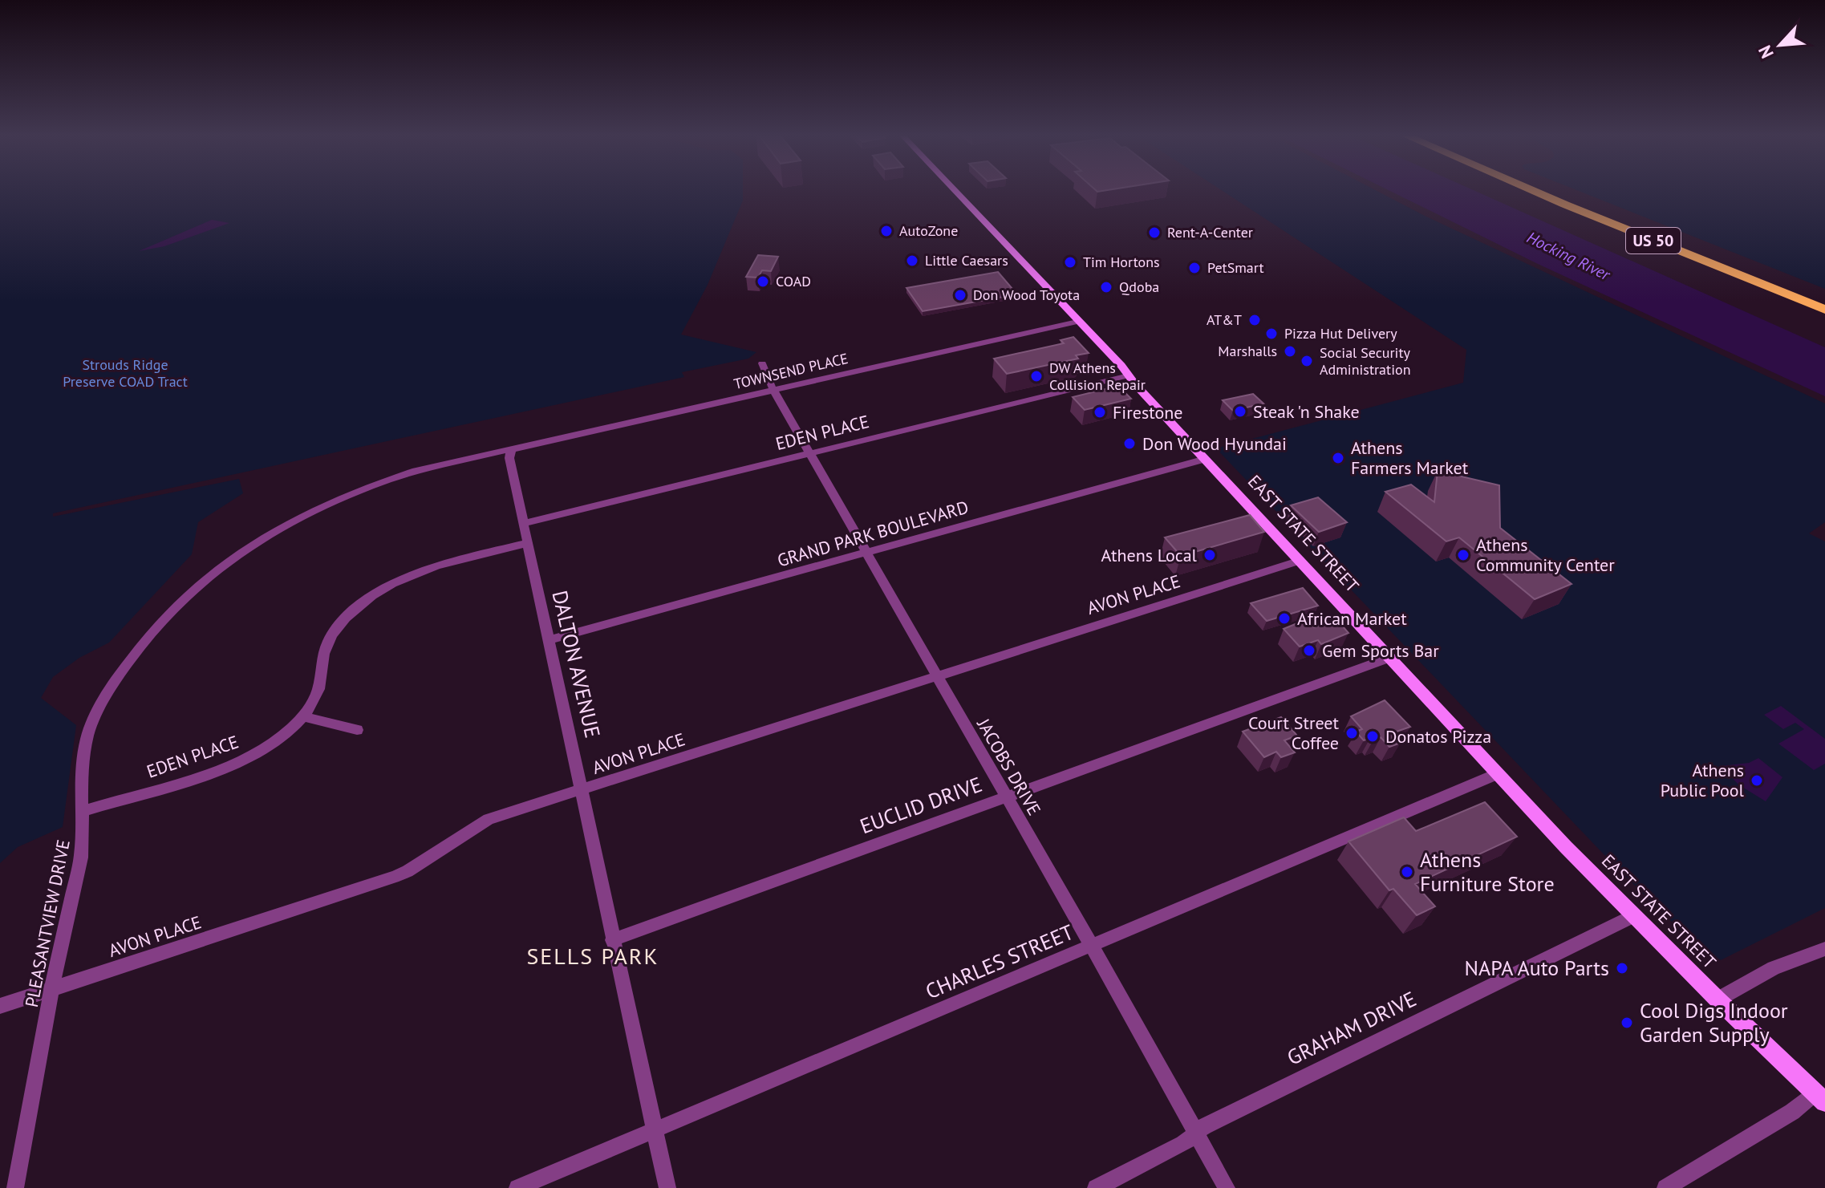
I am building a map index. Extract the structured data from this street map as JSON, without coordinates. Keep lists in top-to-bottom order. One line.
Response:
{"streets":{"highway":["US 50"],"main road":["EAST STATE STREET"],"street":["TOWNSEND PLACE","EDEN PLACE","GRAND PARK BOULEVARD","AVON PLACE","DALTON AVENUE","JACOBS DRIVE","EUCLID DRIVE","PLEASANTVIEW DRIVE","CHARLES STREET","GRAHAM DRIVE"]},"crossings":[["TOWNSEND PLACE","EAST STATE STREET"],["TOWNSEND PLACE","DALTON AVENUE"],["TOWNSEND PLACE","JACOBS DRIVE"],["TOWNSEND PLACE","PLEASANTVIEW DRIVE"],["EDEN PLACE","EAST STATE STREET"],["EDEN PLACE","DALTON AVENUE"],["EDEN PLACE","JACOBS DRIVE"],["EDEN PLACE","PLEASANTVIEW DRIVE"],["GRAND PARK BOULEVARD","EAST STATE STREET"],["GRAND PARK BOULEVARD","DALTON AVENUE"],["GRAND PARK BOULEVARD","JACOBS DRIVE"],["EAST STATE STREET","AVON PLACE"],["EAST STATE STREET","EUCLID DRIVE"],["EAST STATE STREET","CHARLES STREET"],["EAST STATE STREET","GRAHAM DRIVE"],["AVON PLACE","DALTON AVENUE"],["AVON PLACE","JACOBS DRIVE"],["AVON PLACE","PLEASANTVIEW DRIVE"],["DALTON AVENUE","EUCLID DRIVE"],["DALTON AVENUE","PLEASANTVIEW DRIVE"],["DALTON AVENUE","CHARLES STREET"],["JACOBS DRIVE","EUCLID DRIVE"],["JACOBS DRIVE","CHARLES STREET"],["JACOBS DRIVE","GRAHAM DRIVE"]],"districts":["SELLS PARK"],"water":["Hocking River"],"parks":["Strouds Ridge Preserve COAD Tract"],"places":["AutoZone","Rent-A-Center","Little Caesars","Tim Hortons","PetSmart","COAD","Qdoba","Don Wood Toyota","AT&T","Pizza Hut Delivery","Marshalls","Social Security Administration","DW Athens Collision Repair","Steak 'n Shake","Firestone","Don Wood Hyundai","Athens Farmers Market","Athens Local","Athens Community Center","African Market","Gem Sports Bar","Court Street Coffee","Donatos Pizza","Athens Public Pool","Athens Furniture Store","NAPA Auto Parts","Cool Digs Indoor Garden Supply"],"north":"bottom left"}
